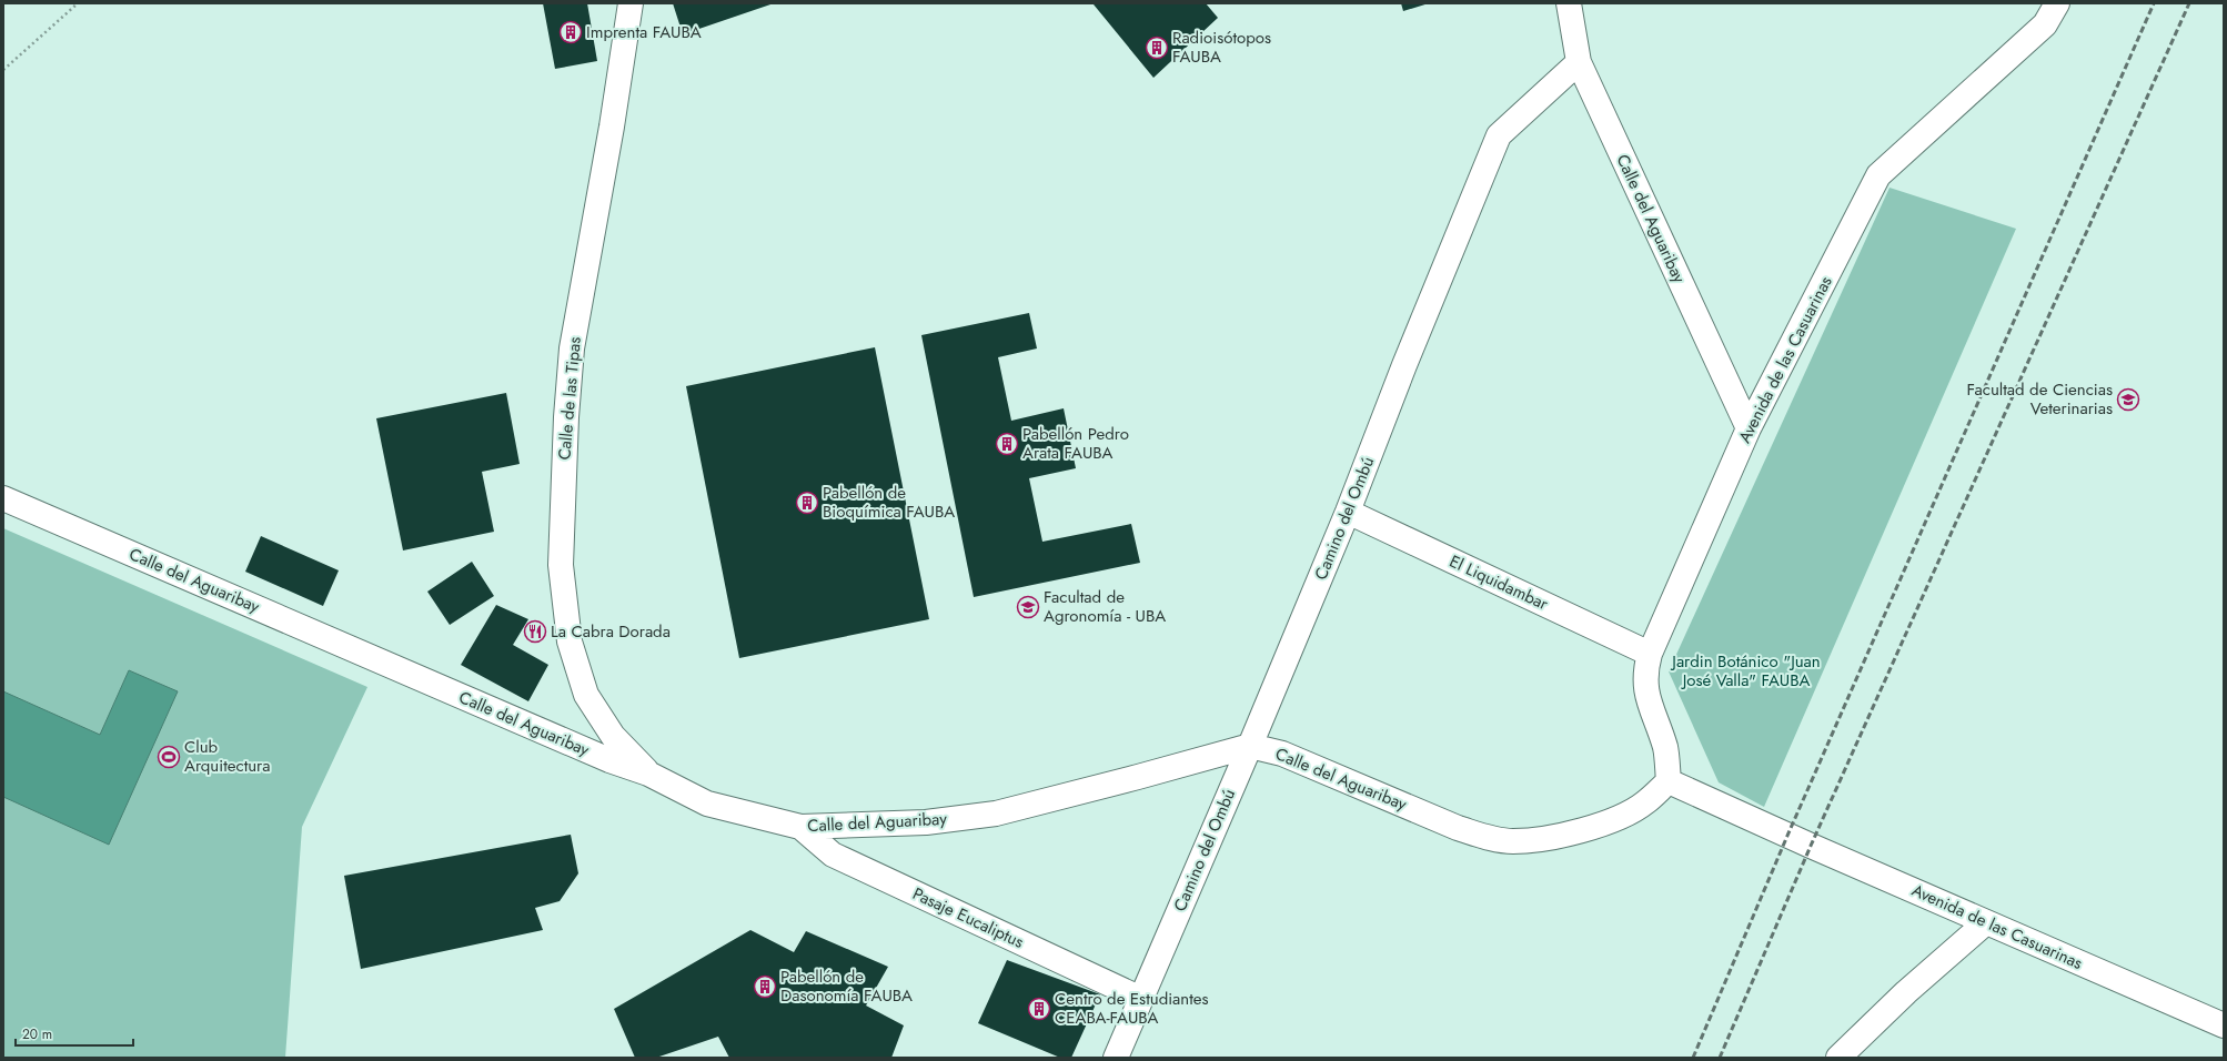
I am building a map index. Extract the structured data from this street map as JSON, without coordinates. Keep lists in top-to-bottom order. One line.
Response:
{"streets":{"lane":["Calle del Aguaribay","Avenida de las Casuarinas","Calle de las Tipas","Camino del Ombú","El Liquidambar","Pasaje Eucaliptus"]},"crossings":[["Calle del Aguaribay","Avenida de las Casuarinas"],["Calle del Aguaribay","Calle de las Tipas"],["Calle del Aguaribay","Camino del Ombú"],["Calle del Aguaribay","Pasaje Eucaliptus"],["Avenida de las Casuarinas","El Liquidambar"],["Camino del Ombú","El Liquidambar"],["Camino del Ombú","Pasaje Eucaliptus"]],"parks":["Jardin Botánico \"Juan José Valla\" FAUBA"],"places":{"building":["Imprenta FAUBA","Radioisótopos FAUBA","Pabellón Pedro Arata FAUBA","Pabellón de Bioquímica FAUBA","Pabellón de Dasonomía FAUBA","Centro de Estudiantes CEABA-FAUBA"],"school or university":["Facultad de Ciencias Veterinarias","Facultad de Agronomía - UBA"],"restaurant":["La Cabra Dorada"],"sports":["Club Arquitectura"]},"scale_bar":"20 m"}
